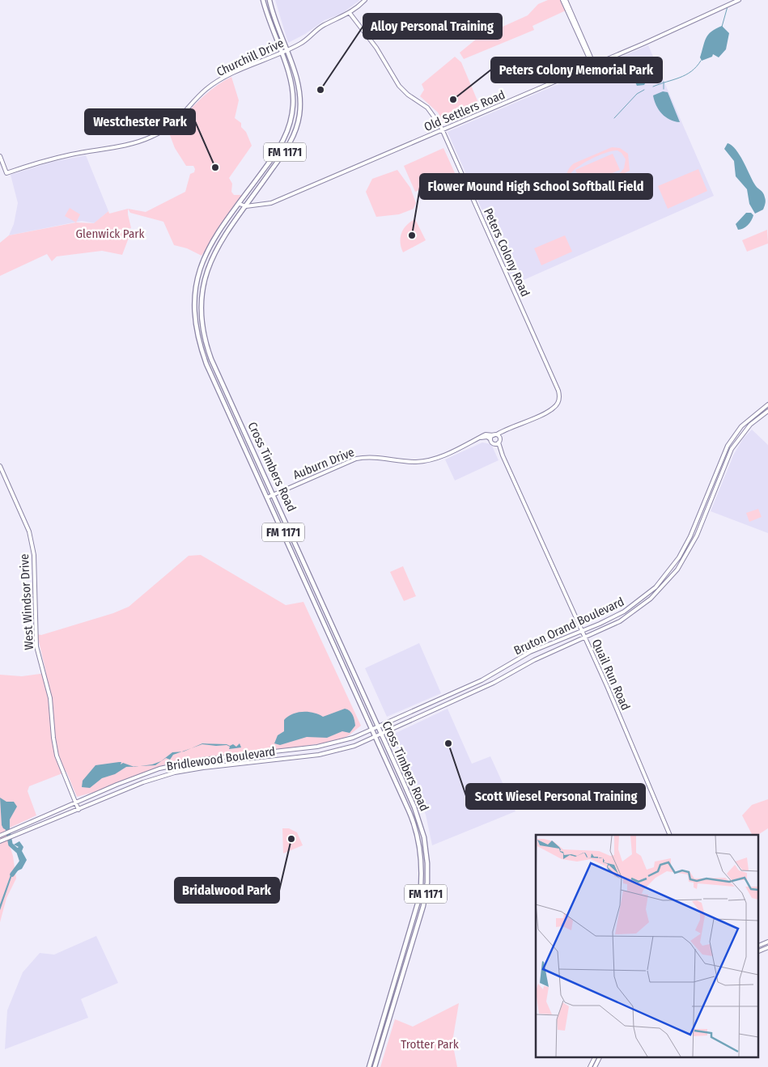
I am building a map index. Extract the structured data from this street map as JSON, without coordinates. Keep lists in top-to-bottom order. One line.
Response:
{"streets":{"main road":["Churchill Drive","Old Settlers Road","FM 1171","Peters Colony Road","Auburn Drive","Cross Timbers Road","West Windsor Drive","Bruton Orand Boulevard","Quail Run Road","Bridlewood Boulevard"]},"crossings":[["Churchill Drive","Peters Colony Road"],["Churchill Drive","Cross Timbers Road"],["Old Settlers Road","Peters Colony Road"],["Old Settlers Road","Cross Timbers Road"],["Peters Colony Road","Auburn Drive"],["Peters Colony Road","Quail Run Road"],["Auburn Drive","Cross Timbers Road"],["Cross Timbers Road","Bruton Orand Boulevard"],["Cross Timbers Road","Bridlewood Boulevard"],["West Windsor Drive","Bridlewood Boulevard"],["Bruton Orand Boulevard","Quail Run Road"],["Bruton Orand Boulevard","Bridlewood Boulevard"]],"parks":["Glenwick Park","Trotter Park"],"places":["Alloy Personal Training","Peters Colony Memorial Park","Westchester Park","Flower Mound High School Softball Field","Scott Wiesel Personal Training","Bridalwood Park"]}
